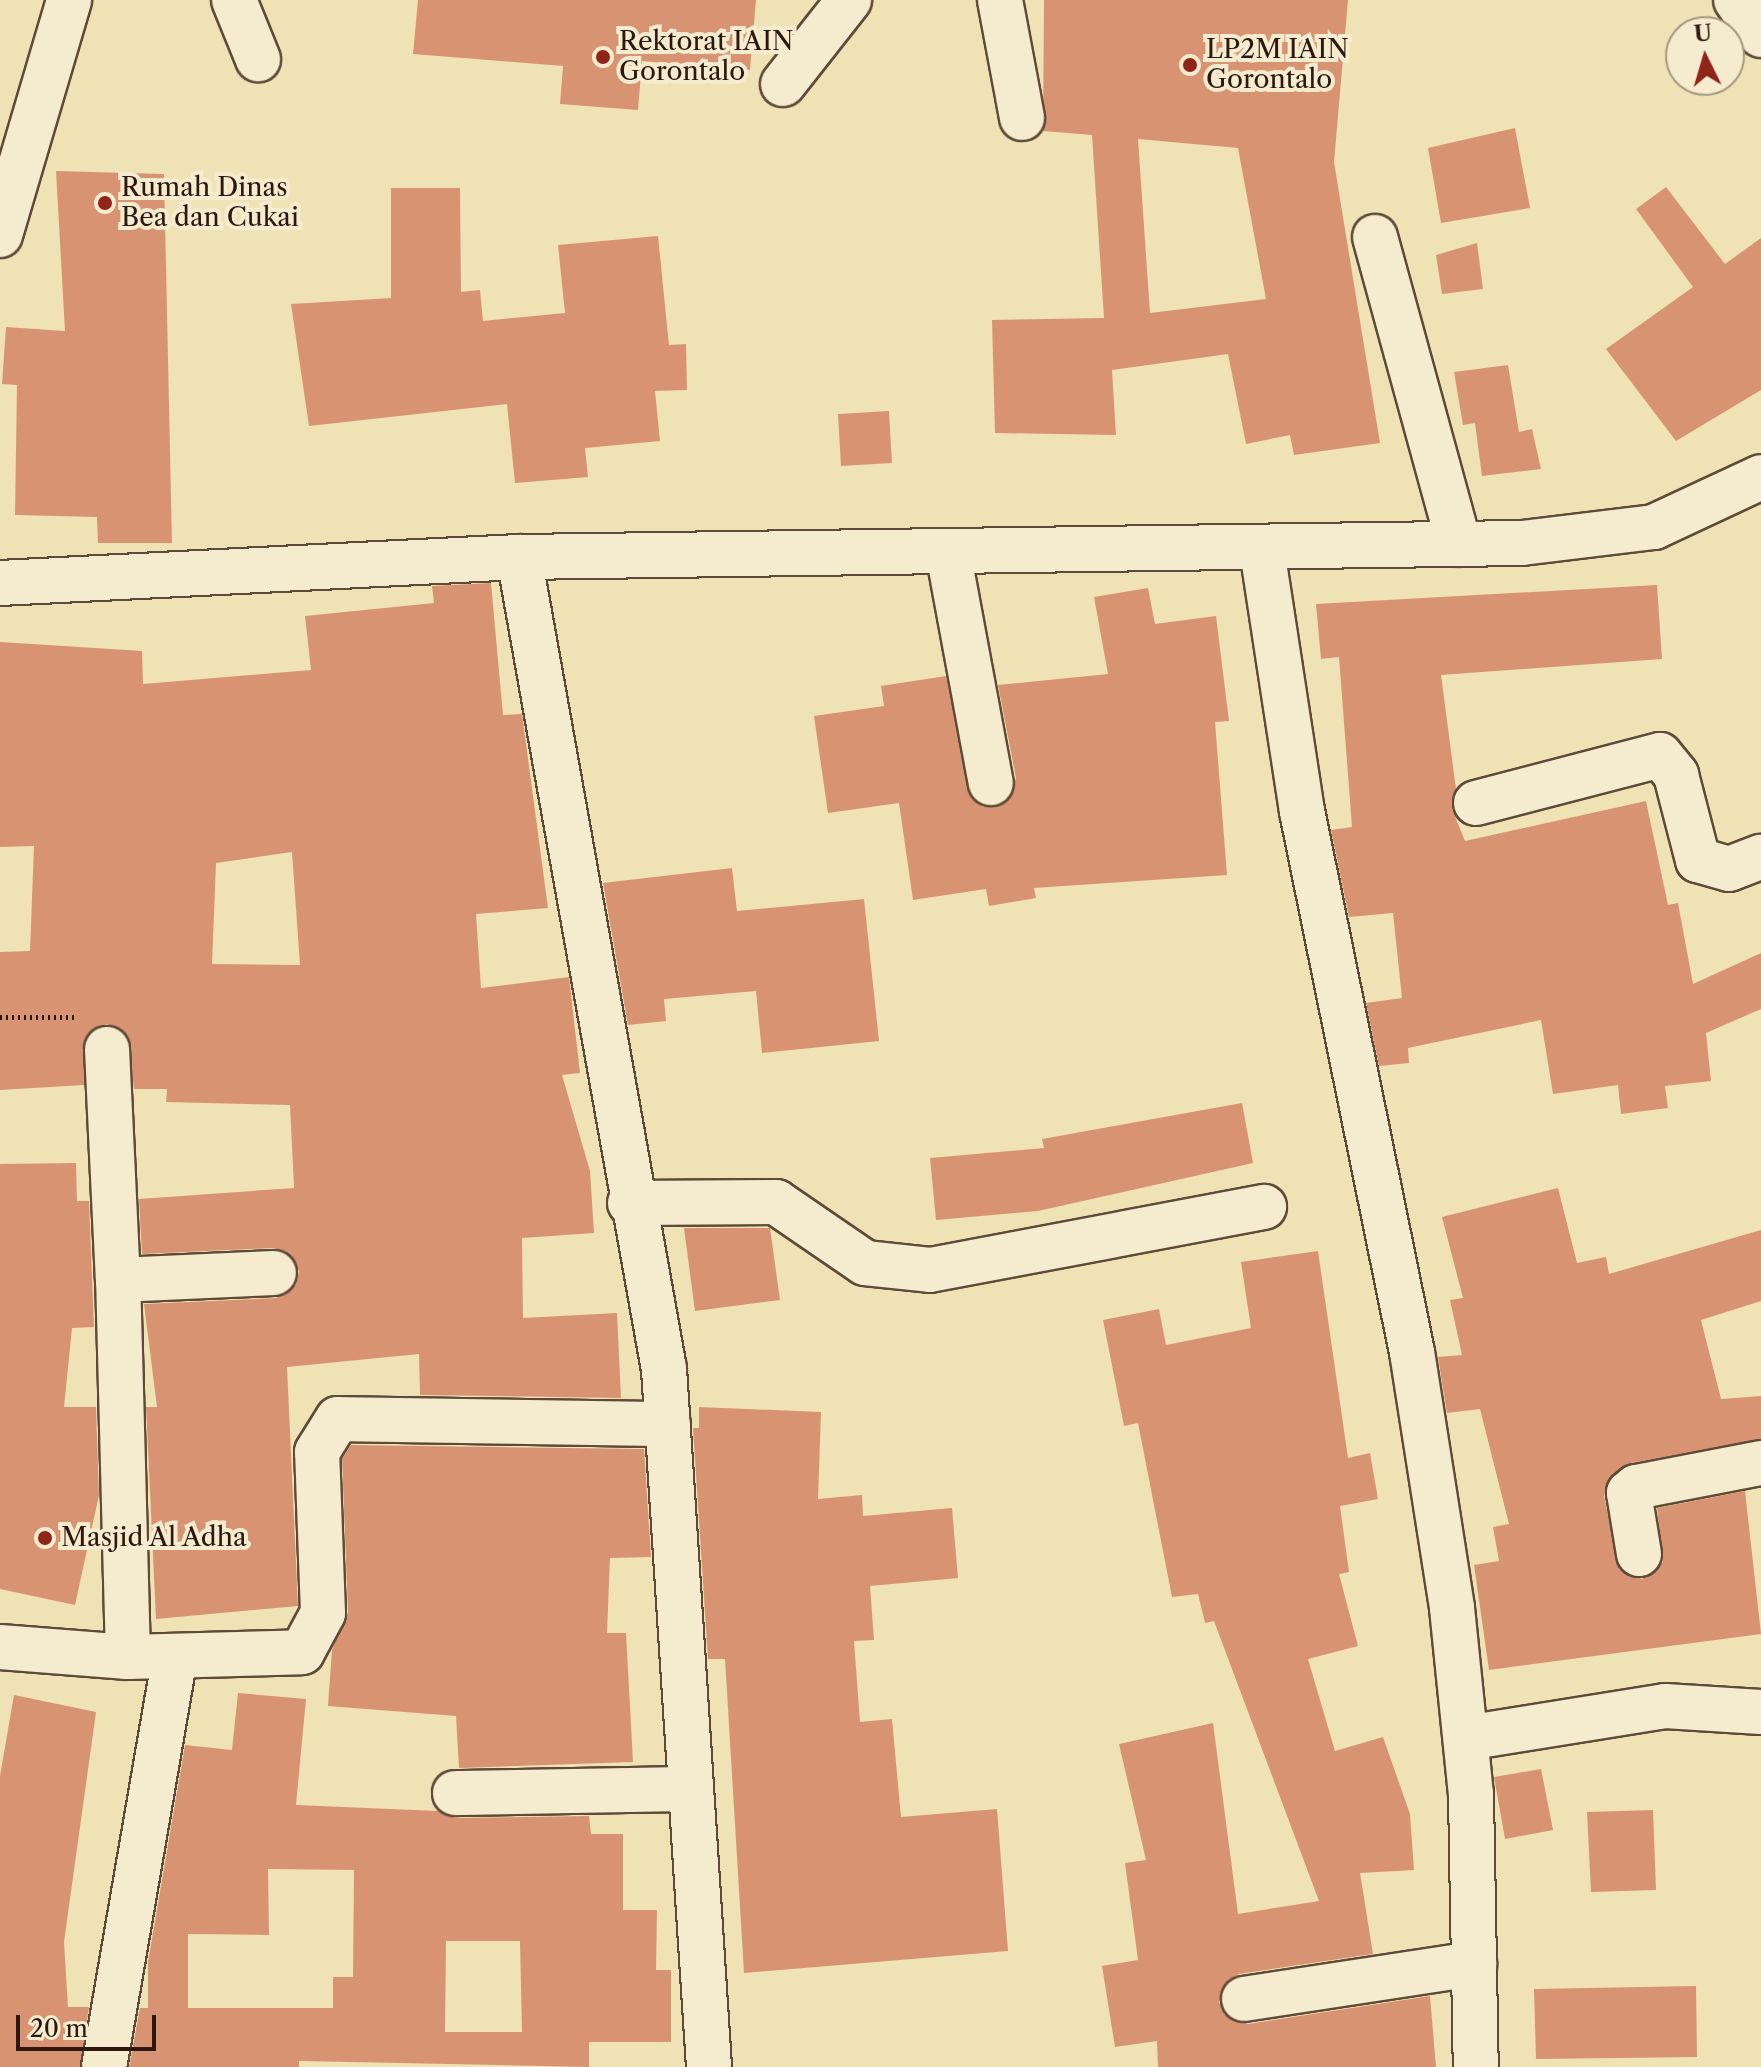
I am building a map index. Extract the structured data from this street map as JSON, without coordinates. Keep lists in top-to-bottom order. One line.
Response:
{"places":["Rektorat IAIN Gorontalo","LP2M IAIN Gorontalo","Rumah Dinas Bea dan Cukai","Masjid Al Adha"],"scale_bar":"20 m","north":"top"}
